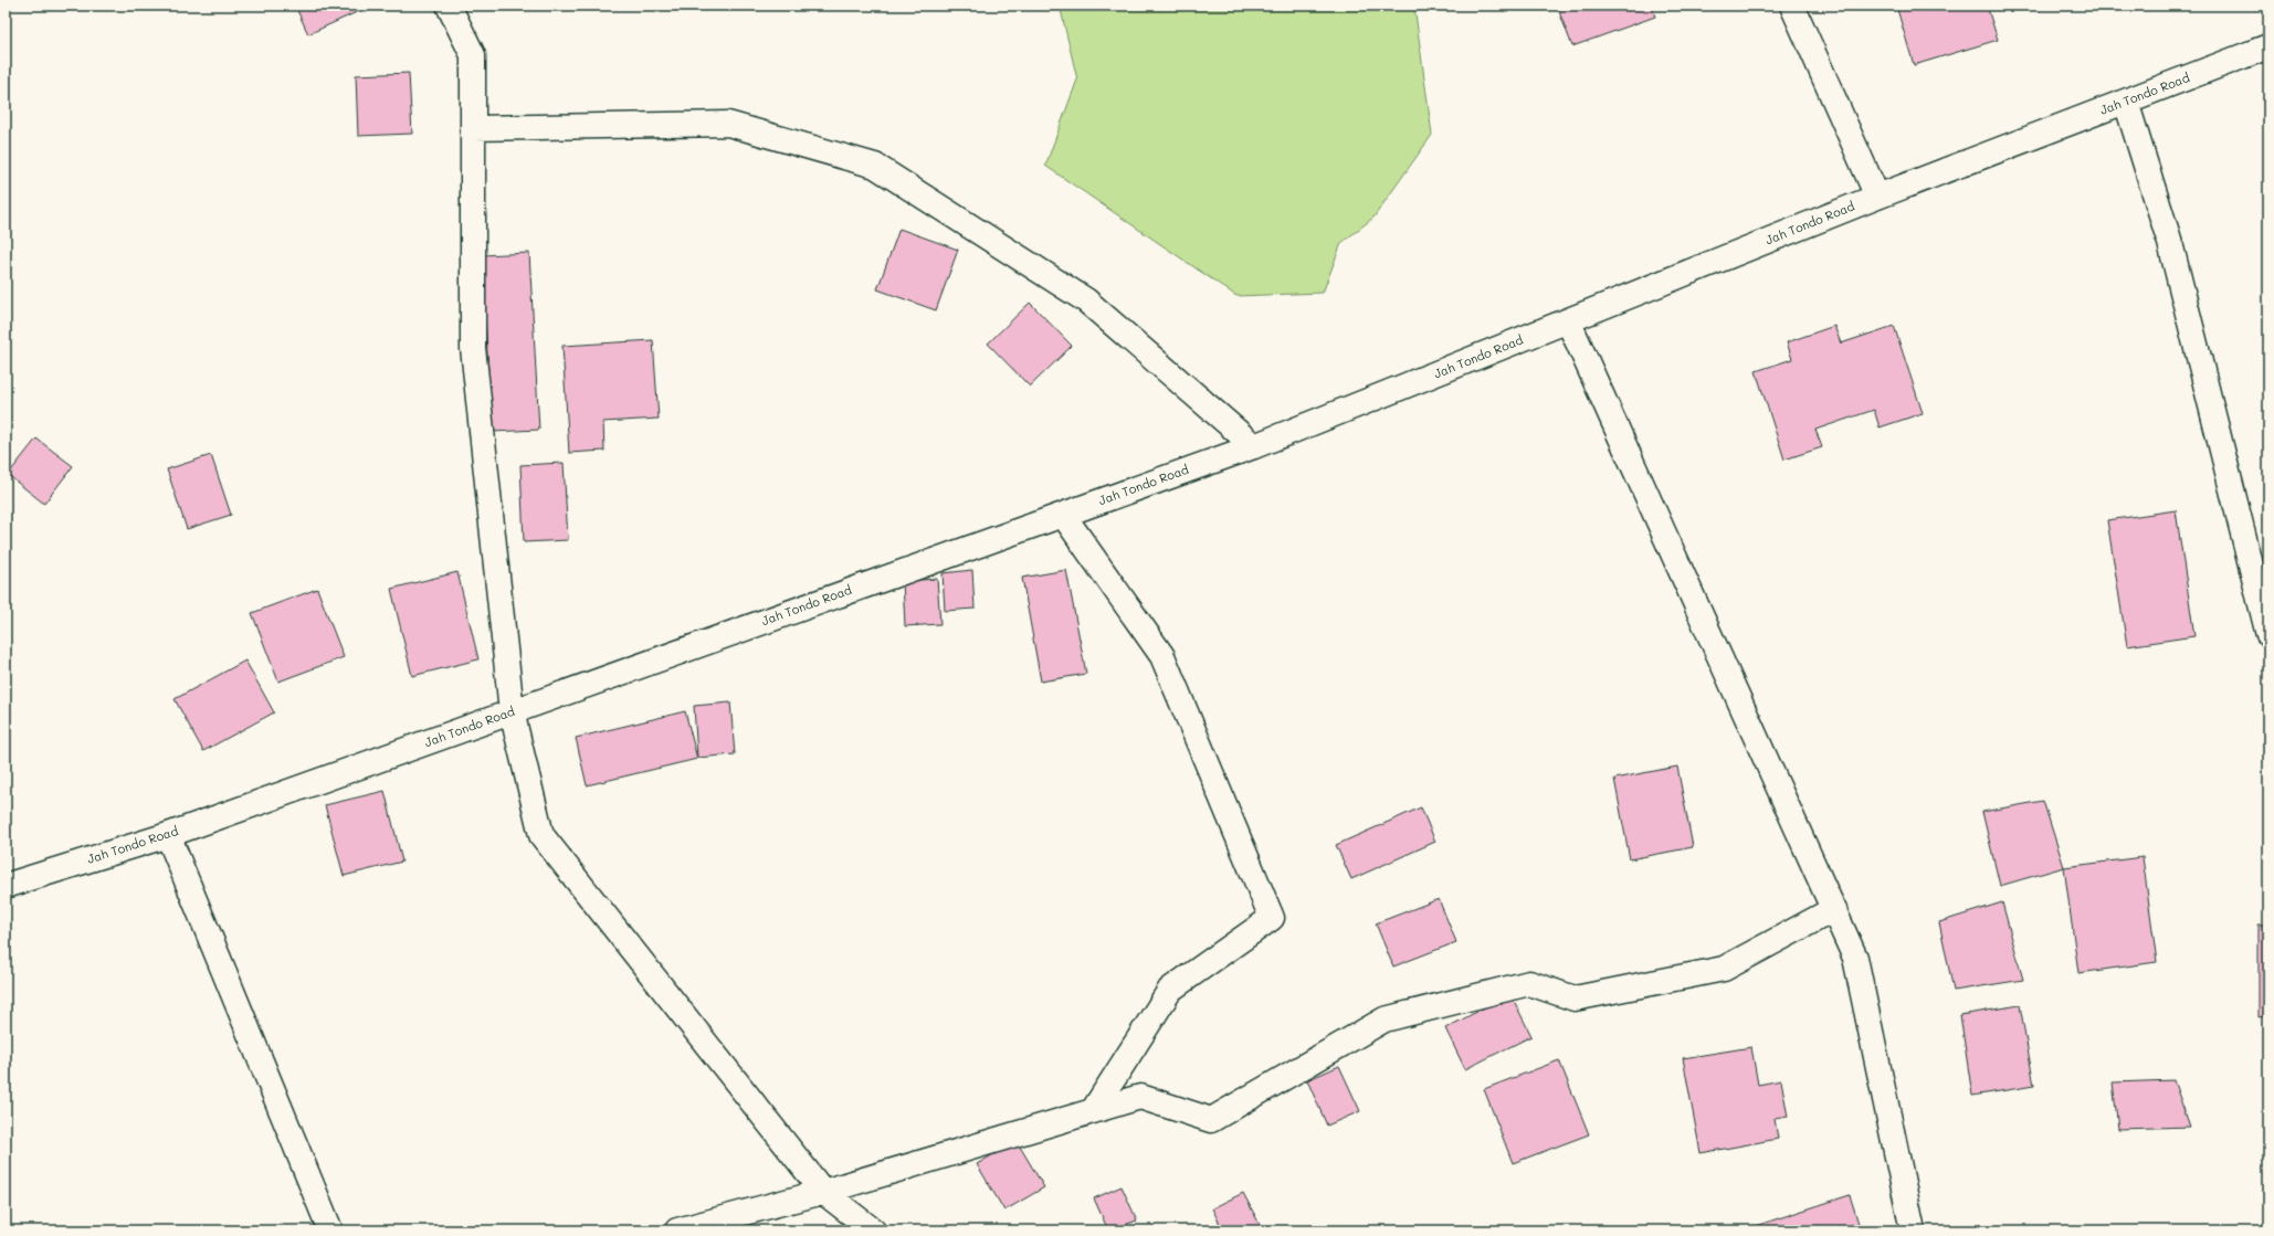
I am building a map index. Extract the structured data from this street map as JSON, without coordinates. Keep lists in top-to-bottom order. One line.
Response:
{"streets":{"street":["Jah Tondo Road"]}}
